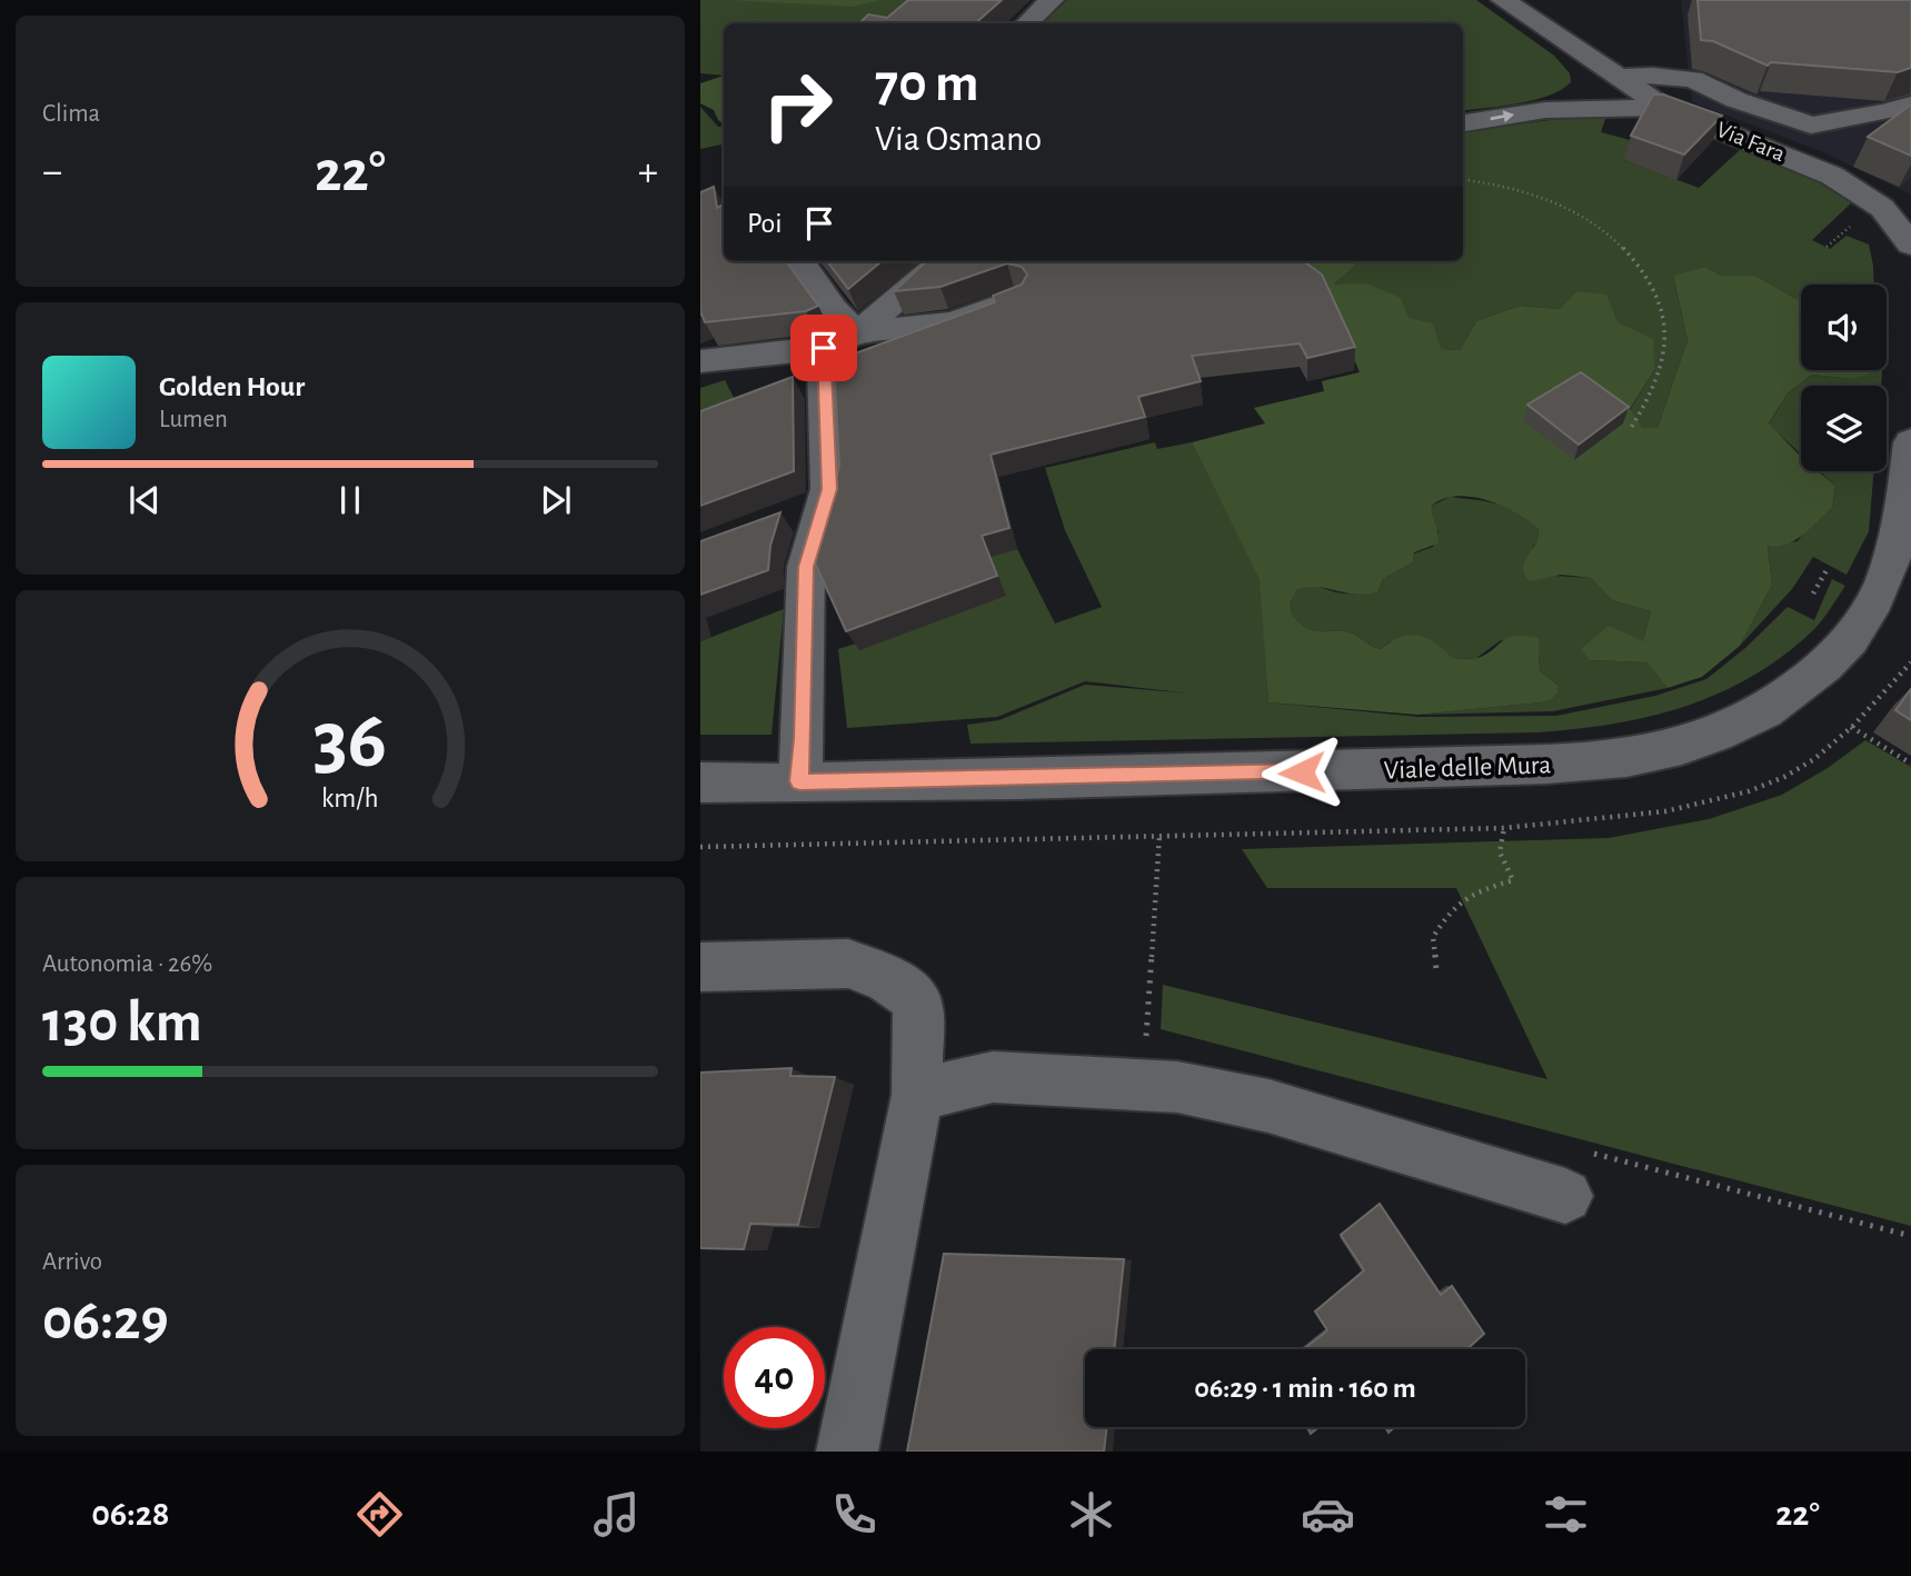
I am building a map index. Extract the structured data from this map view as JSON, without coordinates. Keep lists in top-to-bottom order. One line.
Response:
{"streets":{"street":["Via Fara","Viale delle Mura"]},"page":{"tile":["Clima",["Autonomia · 26%","130 km"],["Arrivo","06:29"]],"turn":["70 m","Via Osmano"],"heat":["−","22°","+"],"then":"Poi","song":["Golden Hour","Lumen"],"limit":"40","trip":"06:29 · 1 min · 160 m","tabs":["06:28","22°"],"gauge":["36","km/h"]}}
